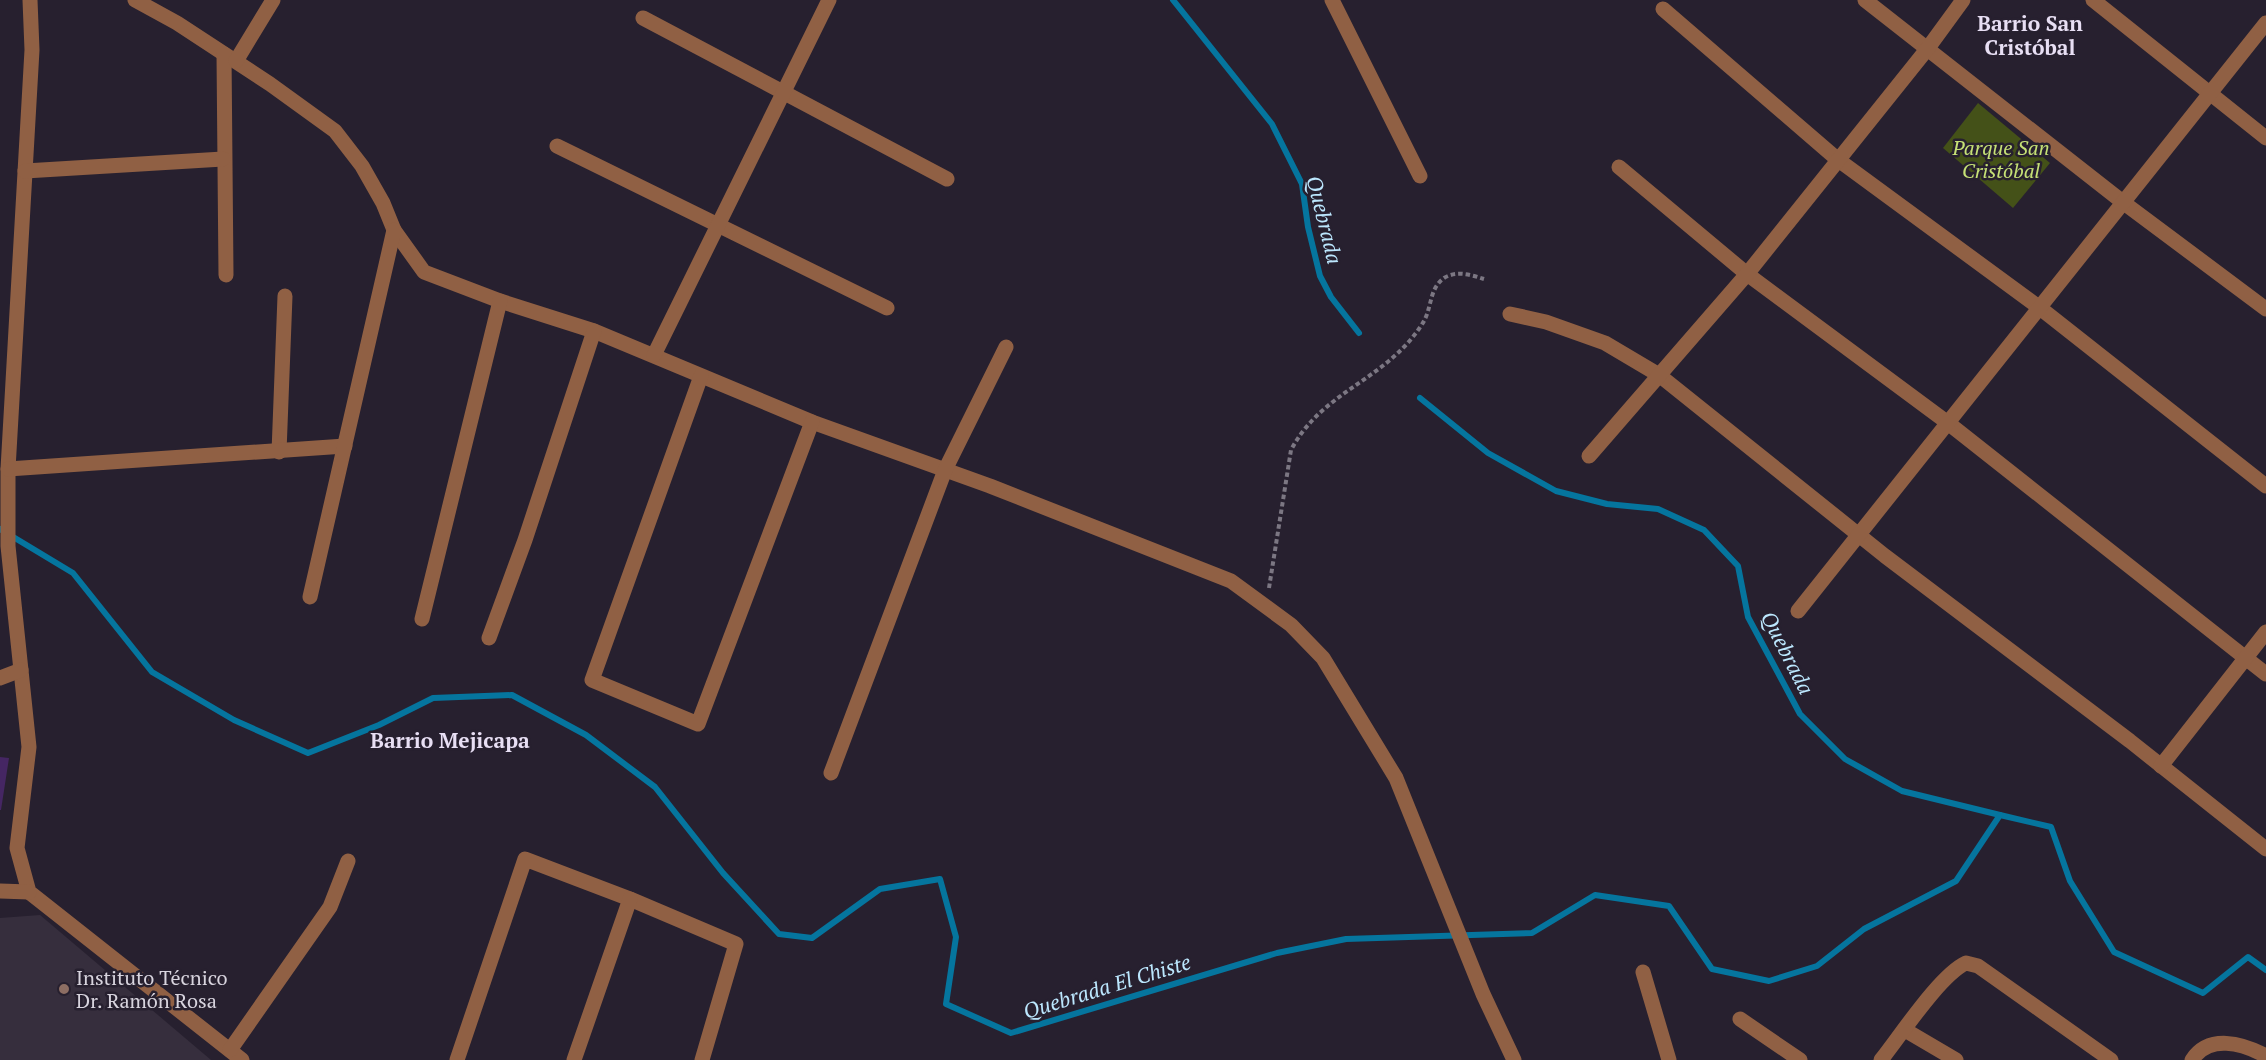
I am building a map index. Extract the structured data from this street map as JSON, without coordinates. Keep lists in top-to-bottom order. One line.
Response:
{"districts":["Barrio San Cristóbal","Barrio Mejicapa"],"water":["Quebrada","Quebrada El Chiste"],"parks":["Parque San Cristóbal"],"places":["Instituto Técnico Dr. Ramón Rosa"]}
